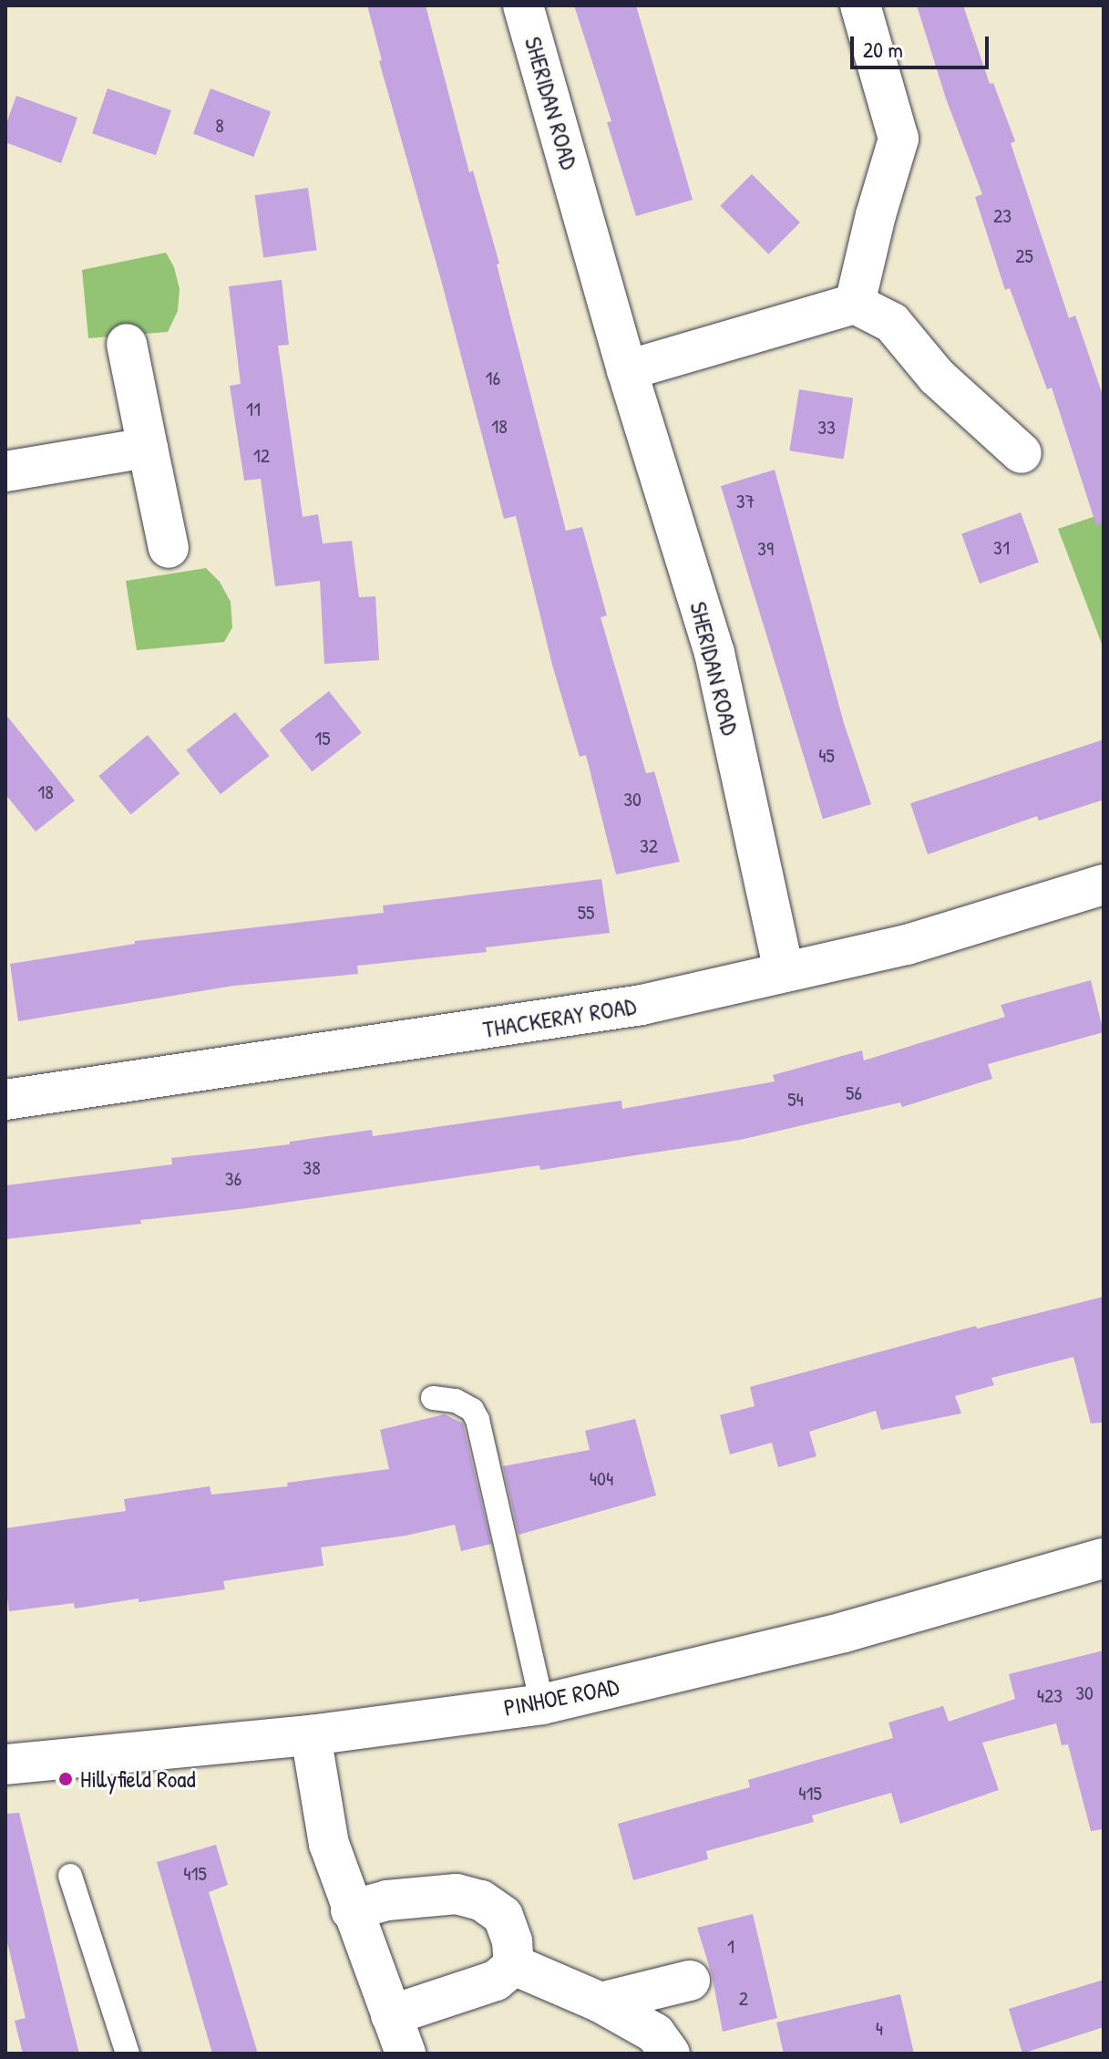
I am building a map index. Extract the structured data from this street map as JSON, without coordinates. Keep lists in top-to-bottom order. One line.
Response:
{"streets":{"street":["SHERIDAN ROAD","THACKERAY ROAD","PINHOE ROAD"]},"crossings":[["SHERIDAN ROAD","THACKERAY ROAD"]],"places":["Hillyfield Road"],"house_numbers":["8","23","25","16","11","18","33","12","37","31","39","15","45","18","30","32","55","56","54","38","36","404","30","423","415","415","1","2","4"],"scale_bar":"20 m"}
